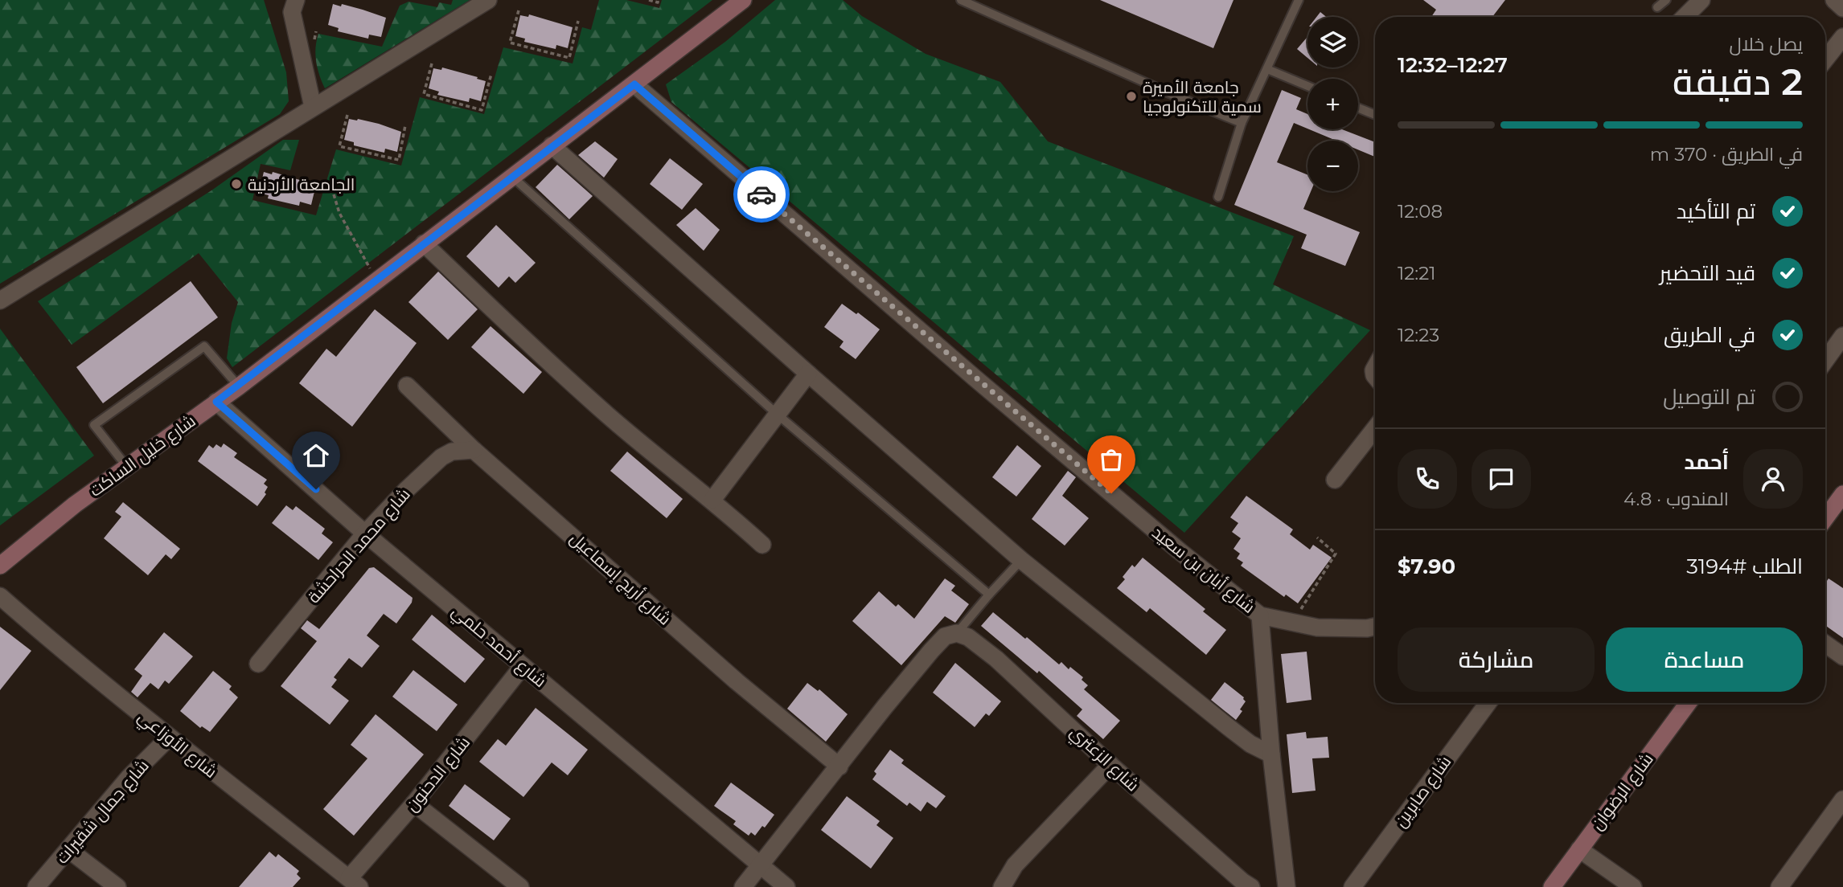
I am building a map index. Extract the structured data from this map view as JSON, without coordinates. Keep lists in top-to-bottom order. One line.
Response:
{"streets":{"street":["شارع خليل الساكت","شارع محمد الحراحشة","شارع أبان بن سعيد","شارع أريج إسماعيل","شارع أحمد حلمي","شارع الأوزاعي","شارع الزعتري","شارع الدحنون","شارع صابرين","شارع الرضوان","شارع جمال شقيرات"]},"crossings":[["شارع خليل الساكت","شارع أبان بن سعيد"],["شارع خليل الساكت","شارع أحمد حلمي"],["شارع محمد الحراحشة","شارع أريج إسماعيل"],["شارع محمد الحراحشة","شارع أحمد حلمي"],["شارع أحمد حلمي","شارع الدحنون"],["شارع الأوزاعي","شارع الدحنون"],["شارع الأوزاعي","شارع جمال شقيرات"]],"places":["جامعة الأميرة سمية للتكنولوجيا","الجامعة الأردنية"],"page":{"map_buttons":["+","−"],"heading":["2 دقيقة","يصل خلال","12:27–12:32"],"panel":["أحمد","المندوب · 4.8","الطلب #3194","$7.90"],"bar":"في الطريق · 370 m","list":[["تم التأكيد","12:08"],["قيد التحضير","12:21"],["في الطريق","12:23"],"تم التوصيل"],"buttons":["مساعدة","مشاركة"]}}
